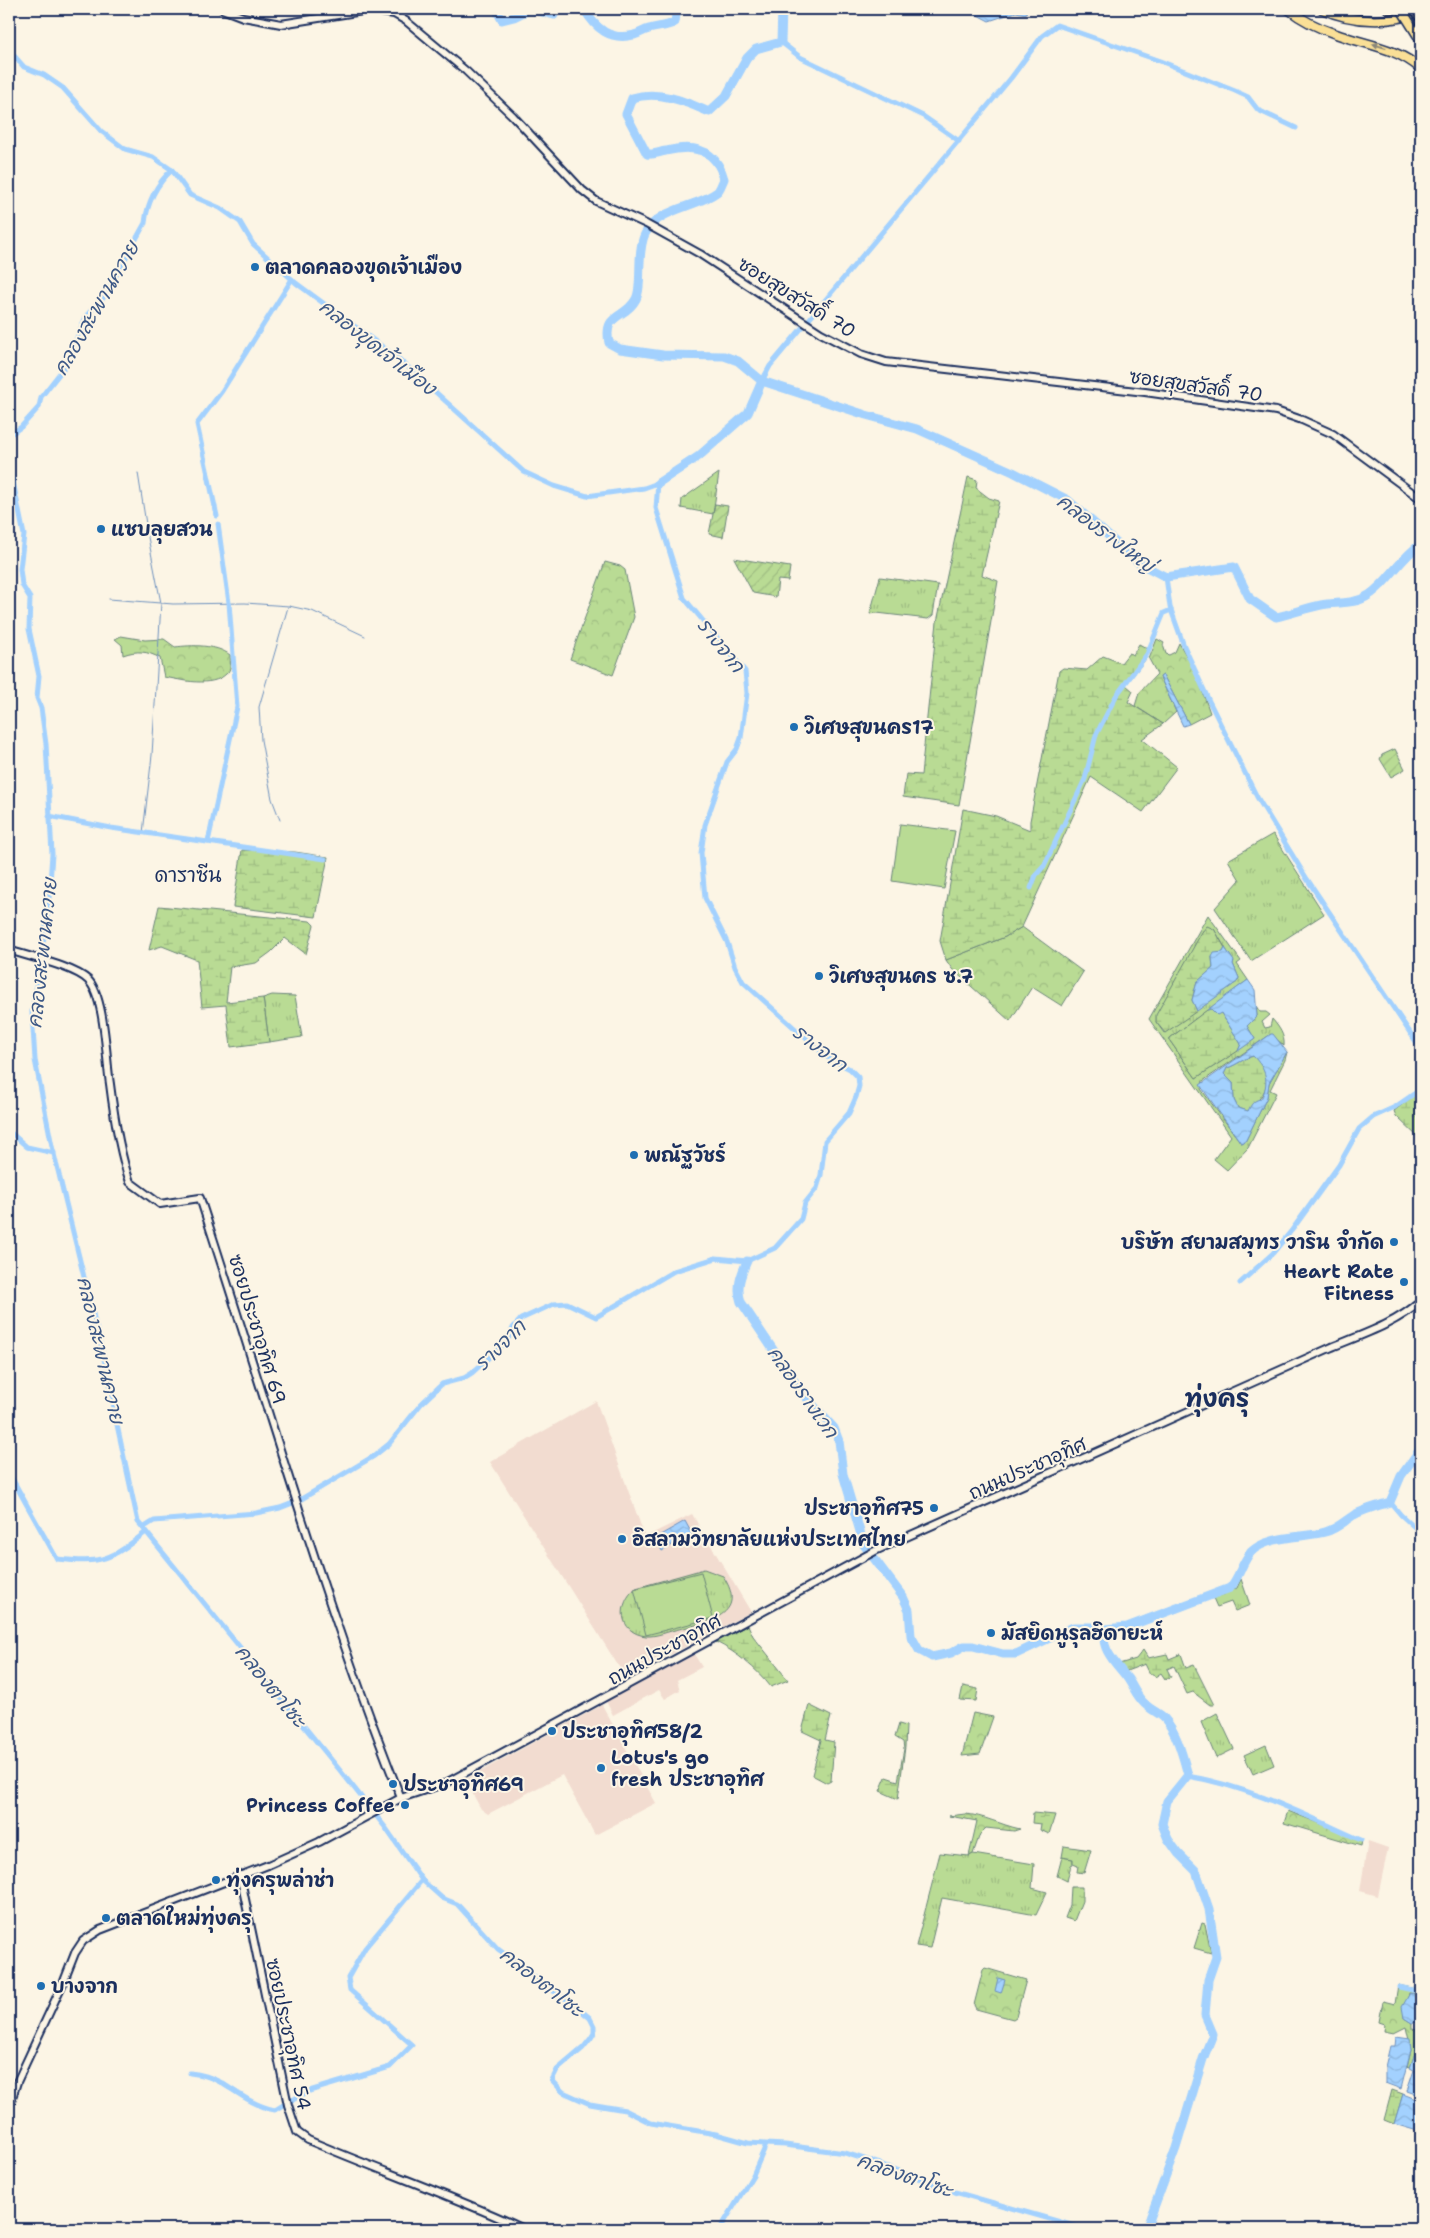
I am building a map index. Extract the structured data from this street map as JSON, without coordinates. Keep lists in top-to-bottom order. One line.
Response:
{"streets":{"street":["ซอยสุขสวัสดิ์ 70","ซอยประชาอุทิศ 69","ถนนประชาอุทิศ","ซอยประชาอุทิศ 54"]},"crossings":[["ซอยประชาอุทิศ 69","ถนนประชาอุทิศ"],["ถนนประชาอุทิศ","ซอยประชาอุทิศ 54"]],"districts":["ดาราซีน","ทุ่งครุ"],"water":["คลองสะพานควาย","คลองขุดเจ้าเมือง","คลองรางใหญ่","รางจาก","คลองรางเวก","คลองตาโซะ"],"places":["ตลาดคลองขุดเจ้าเมือง","แซบลุยสวน","วิเศษสุขนคร17","วิเศษสุขนคร ซ.7","พณัฐวัชร์","บริษัท สยามสมุทร วาริน จำกัด","Heart Rate Fitness","ประชาอุทิศ75","อิสลามวิทยาลัยแห่งประเทศไทย","มัสยิดนูรุลฮิดายะห์","ประชาอุทิศ58/2","Lotus's go fresh ประชาอุทิศ","ประชาอุทิศ69","Princess Coffee","ทุ่งครุพล่าช่า","ตลาดใหม่ทุ่งครุ","บางจาก"]}
